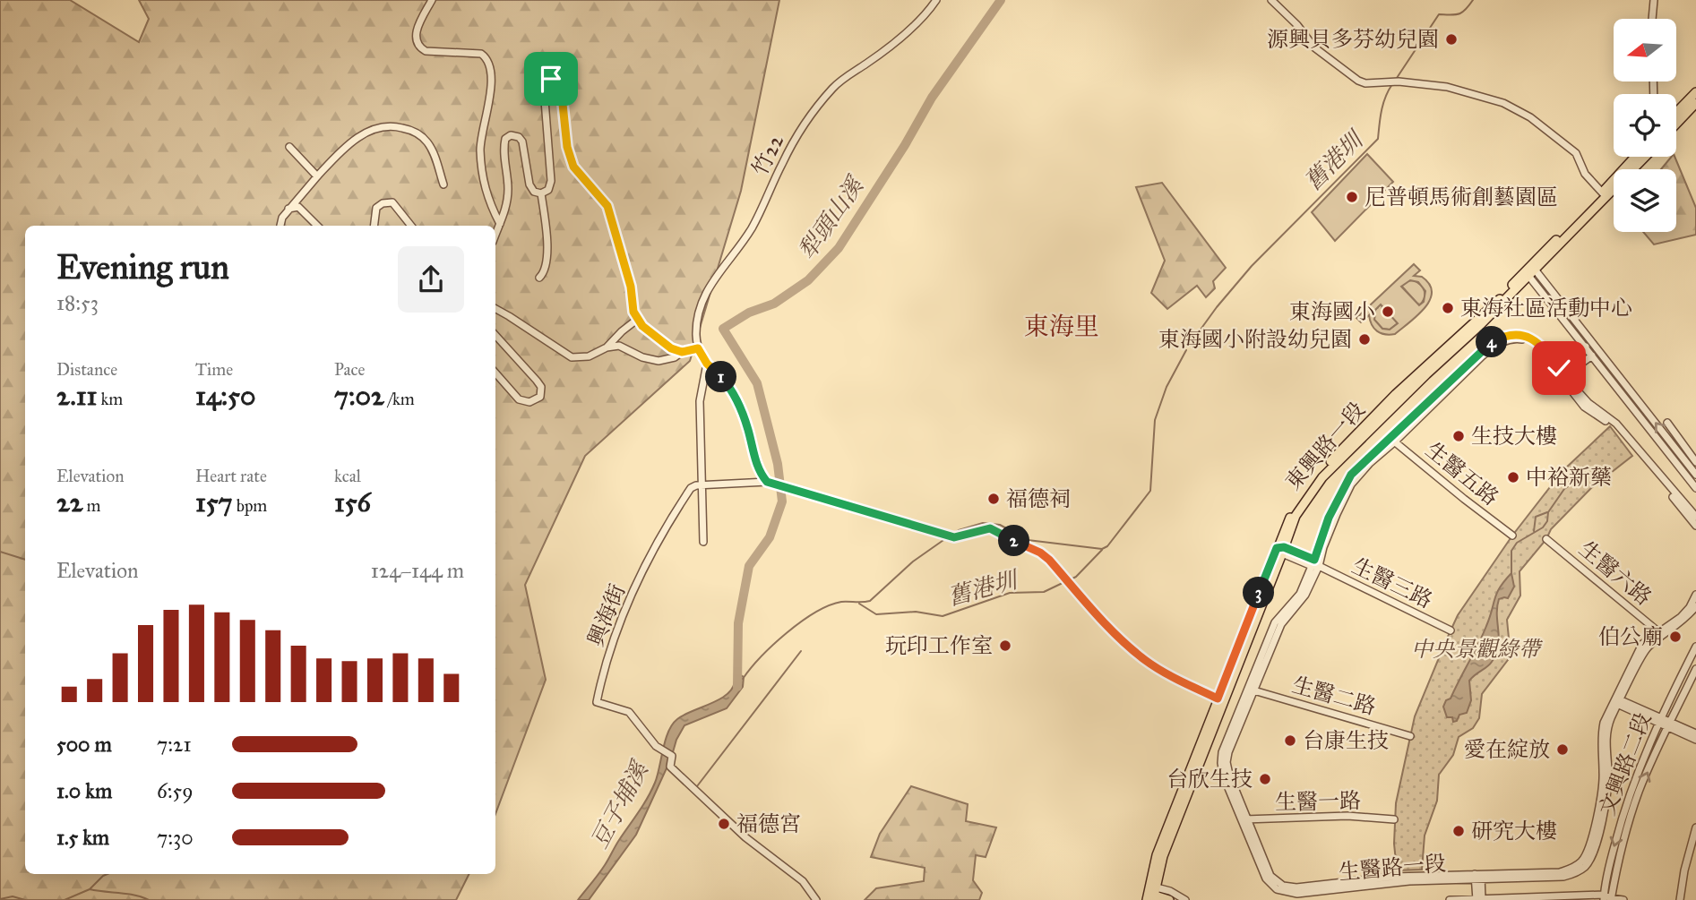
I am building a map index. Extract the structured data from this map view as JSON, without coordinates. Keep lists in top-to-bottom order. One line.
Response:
{"streets":{"main road":["東興路一段"],"street":["竹22","生醫五路","生醫六路","生醫三路","興海街","生醫二路","文興路二段","生醫一路","生醫路一段"]},"crossings":[["東興路一段","生醫三路"],["生醫五路","生醫路一段"],["生醫六路","生醫路一段"],["生醫三路","生醫路一段"],["生醫二路","生醫路一段"],["生醫一路","生醫路一段"]],"districts":["東海里"],"water":["舊港圳","犁頭山溪","豆子埔溪"],"parks":["中央景觀綠帶"],"places":["源興貝多芬幼兒園","尼普頓馬術創藝園區","東海社區活動中心","東海國小","東海國小附設幼兒園","生技大樓","中裕新藥","福德祠","伯公廟","玩印工作室","台康生技","愛在綻放","台欣生技","福德宮","研究大樓"],"north":"left","page":{"heading":["Evening run","18:53"],"pins":["4","1","2","3"],"stats":[["Distance","2.11 km"],["Time","14:50"],["Pace","7:02 /km"],["Elevation","22 m"],["Heart rate","157 bpm"],["kcal","156"]],"chart":["Elevation","124–144 m"],"list":[{"name":"500 m","note":"7:21"},{"name":"1.0 km","note":"6:59"},{"name":"1.5 km","note":"7:30"}]}}
